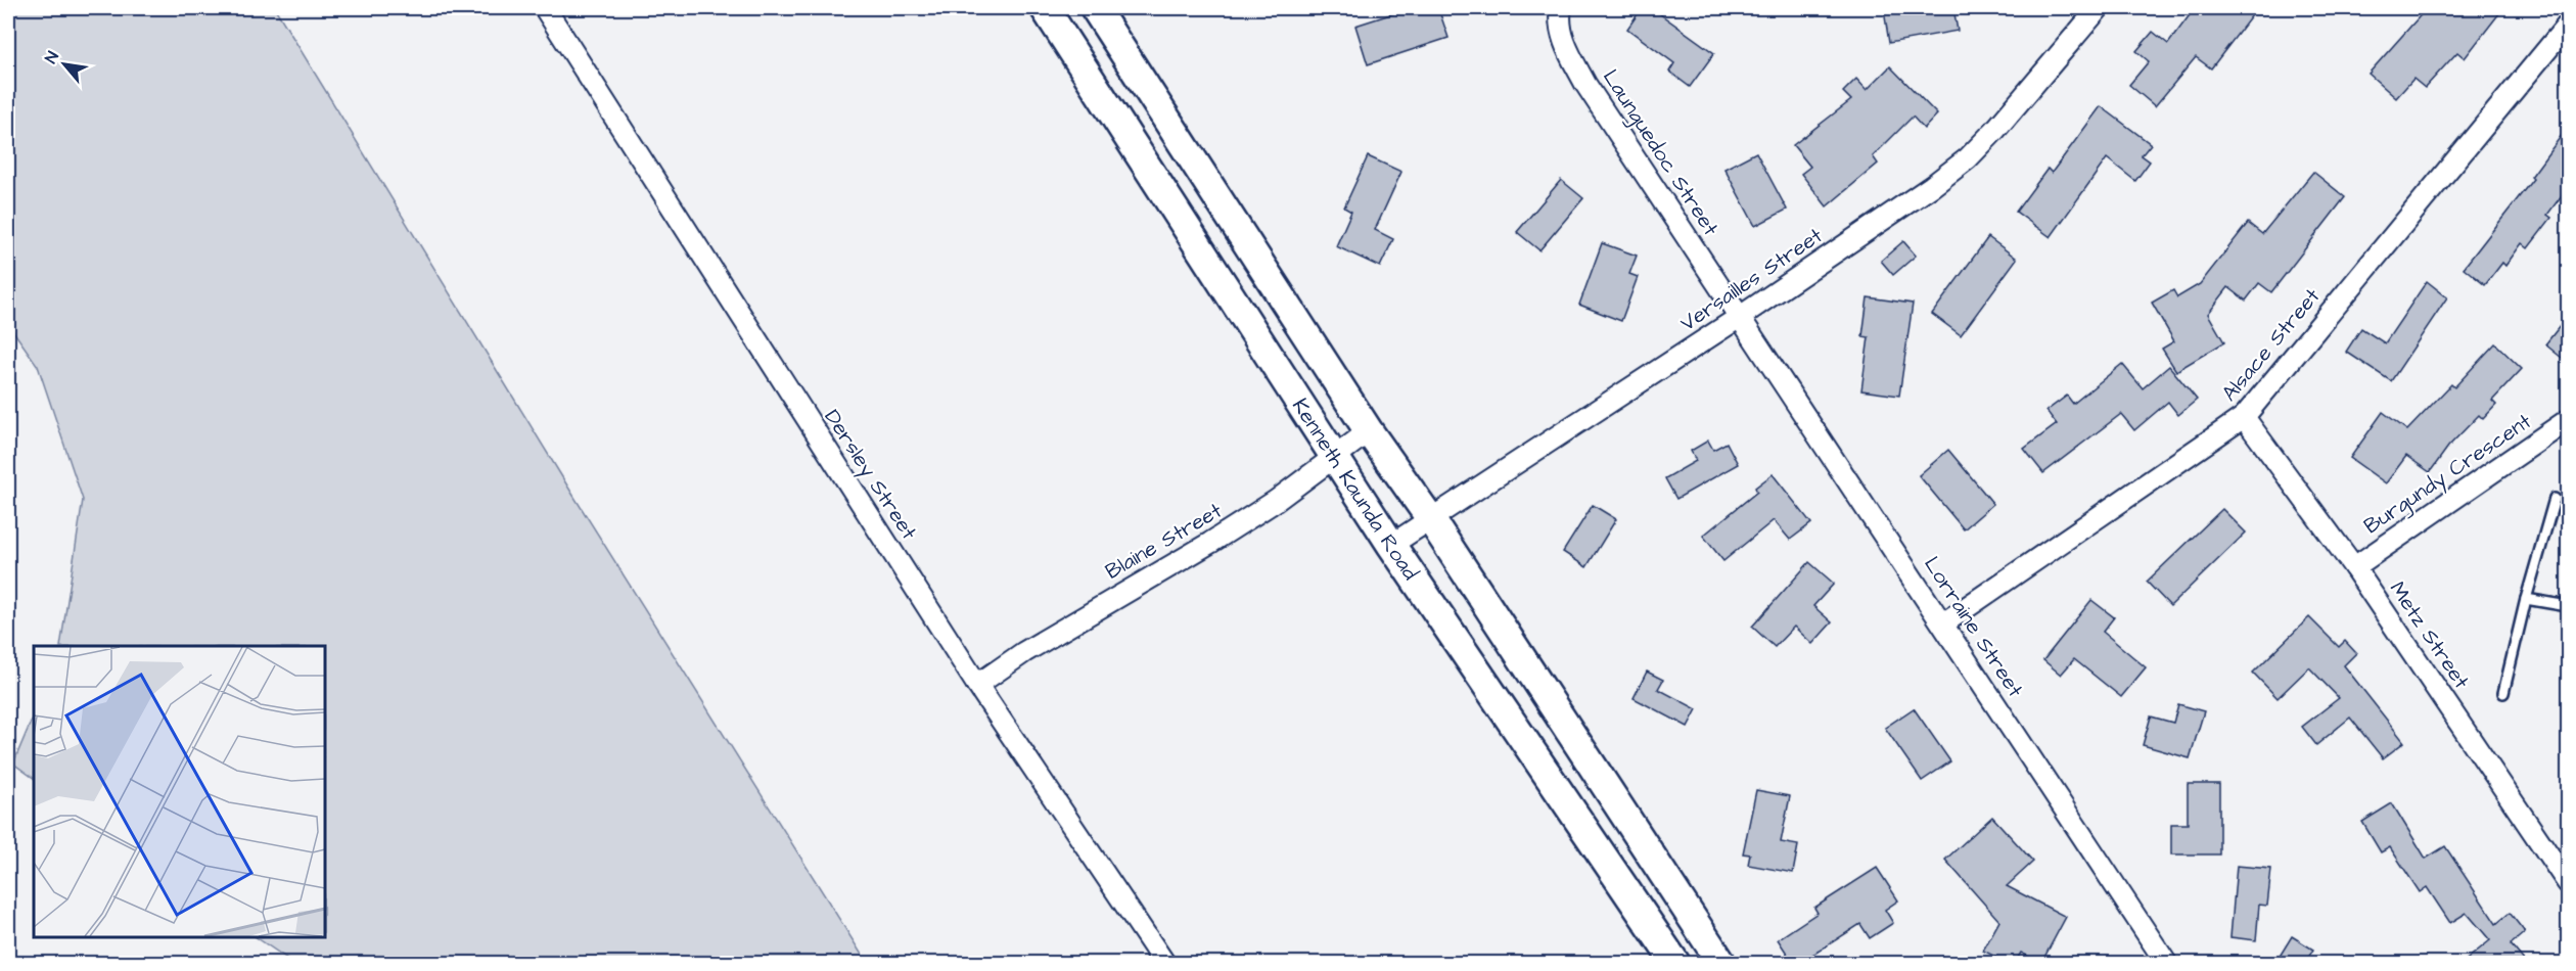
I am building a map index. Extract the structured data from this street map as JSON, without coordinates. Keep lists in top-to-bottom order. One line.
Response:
{"streets":{"main road":["Kenneth Kaunda Road"],"street":["Launguedoc Street","Versailles Street","Alsace Street","Burgundy Crescent","Dersley Street","Blaine Street","Lorraine Street","Metz Street"]},"crossings":[["Launguedoc Street","Versailles Street"],["Launguedoc Street","Lorraine Street"],["Versailles Street","Kenneth Kaunda Road"],["Versailles Street","Lorraine Street"],["Alsace Street","Lorraine Street"],["Alsace Street","Metz Street"],["Burgundy Crescent","Metz Street"],["Dersley Street","Blaine Street"],["Kenneth Kaunda Road","Blaine Street"]],"north":"top left"}
